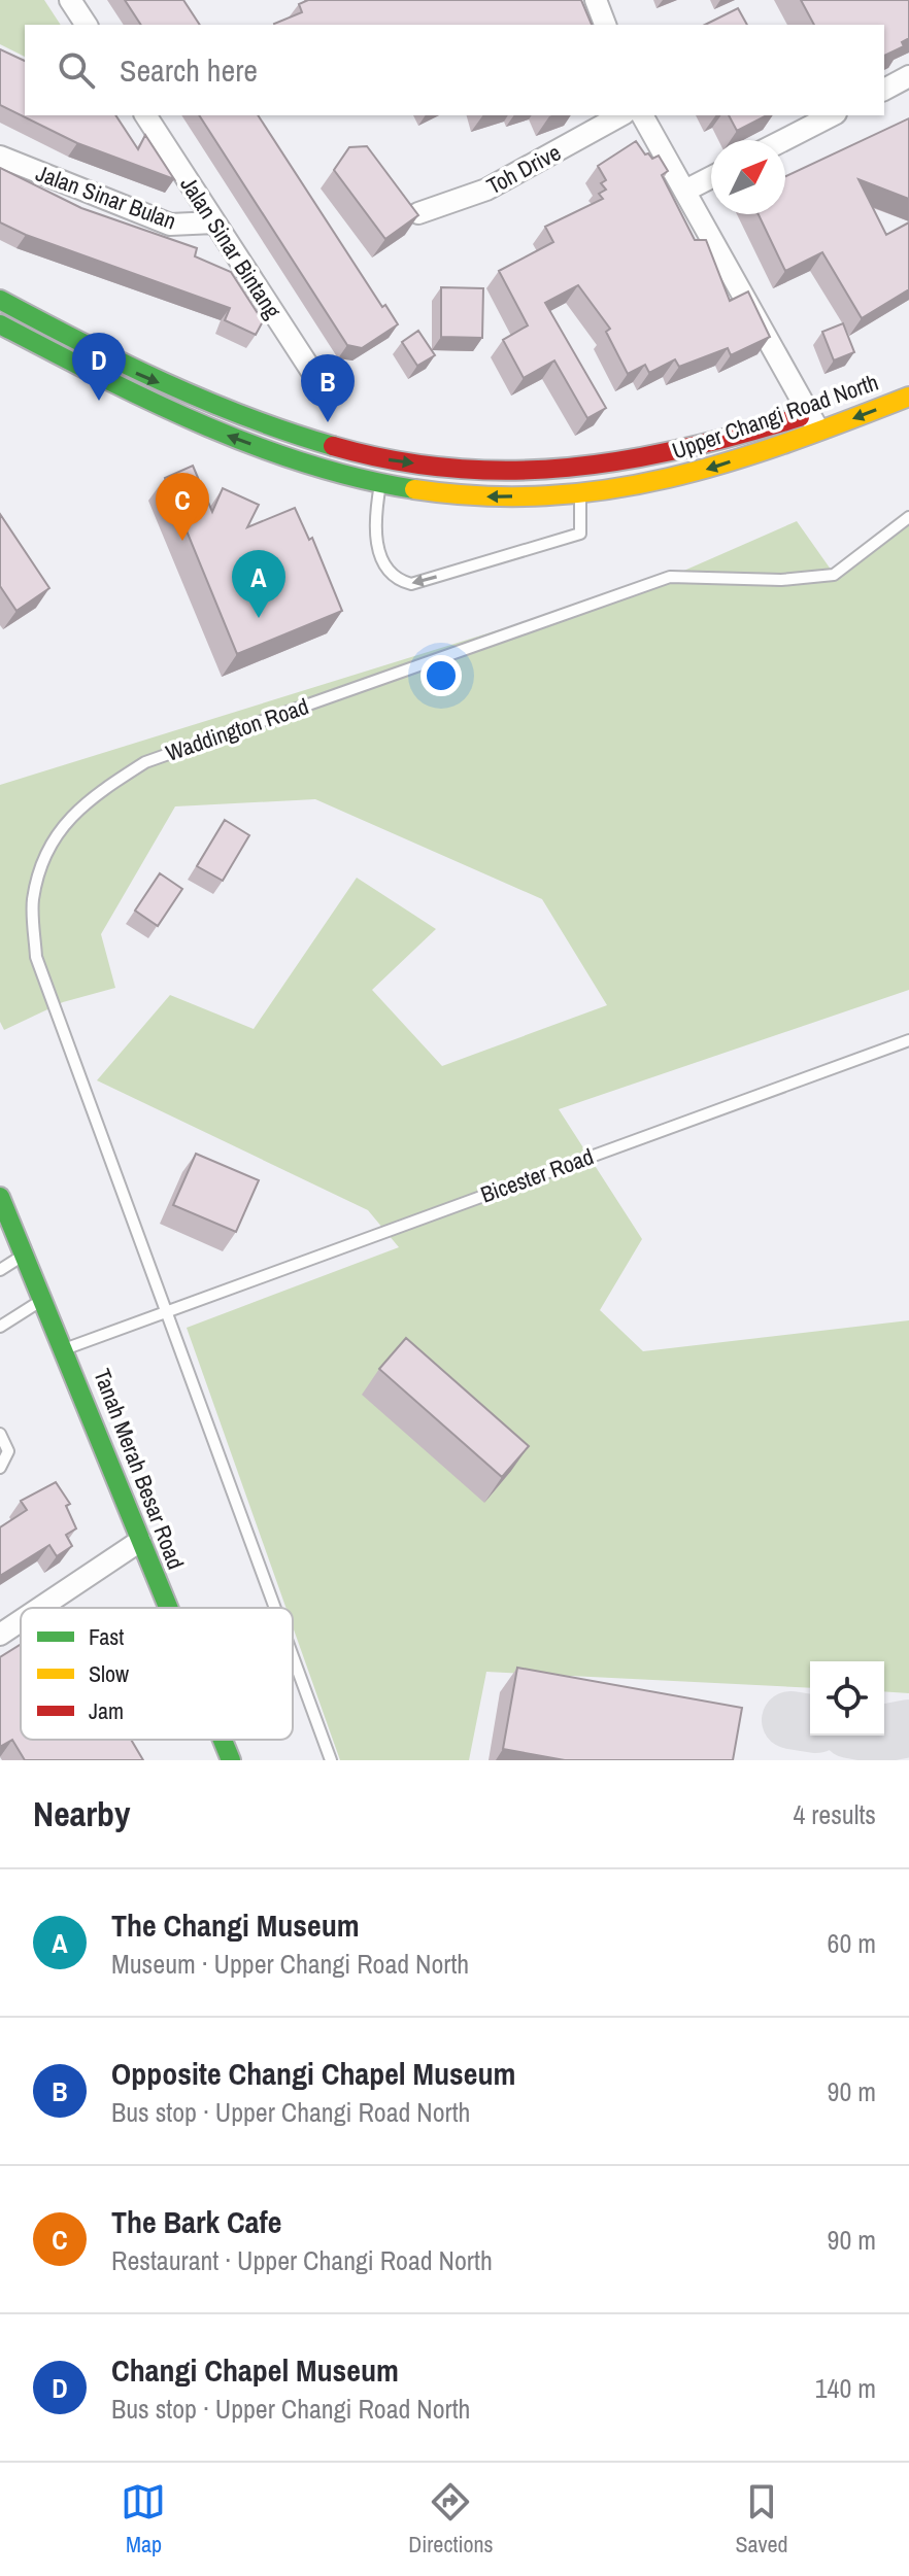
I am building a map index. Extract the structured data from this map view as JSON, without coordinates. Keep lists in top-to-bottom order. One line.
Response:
{"streets":{"street":["Toh Drive","Jalan Sinar Bulan","Jalan Sinar Bintang","Upper Changi Road North","Tanah Merah Besar Road"],"lane":["Waddington Road","Bicester Road"]},"crossings":[["Jalan Sinar Bulan","Jalan Sinar Bintang"],["Waddington Road","Bicester Road"],["Bicester Road","Tanah Merah Besar Road"]],"legend":["Fast","Slow","Jam"],"north":"top right","page":{"search":"Search here","pins":["D","B","C","A"],"heading":["Nearby","4 results"],"list":[{"mark":"A","name":"The Changi Museum","note":"Museum · Upper Changi Road North","value":"60 m"},{"mark":"B","name":"Opposite Changi Chapel Museum","note":"Bus stop · Upper Changi Road North","value":"90 m"},{"mark":"C","name":"The Bark Cafe","note":"Restaurant · Upper Changi Road North","value":"90 m"},{"mark":"D","name":"Changi Chapel Museum","note":"Bus stop · Upper Changi Road North","value":"140 m"}],"nav":["Map","Directions","Saved"]}}
